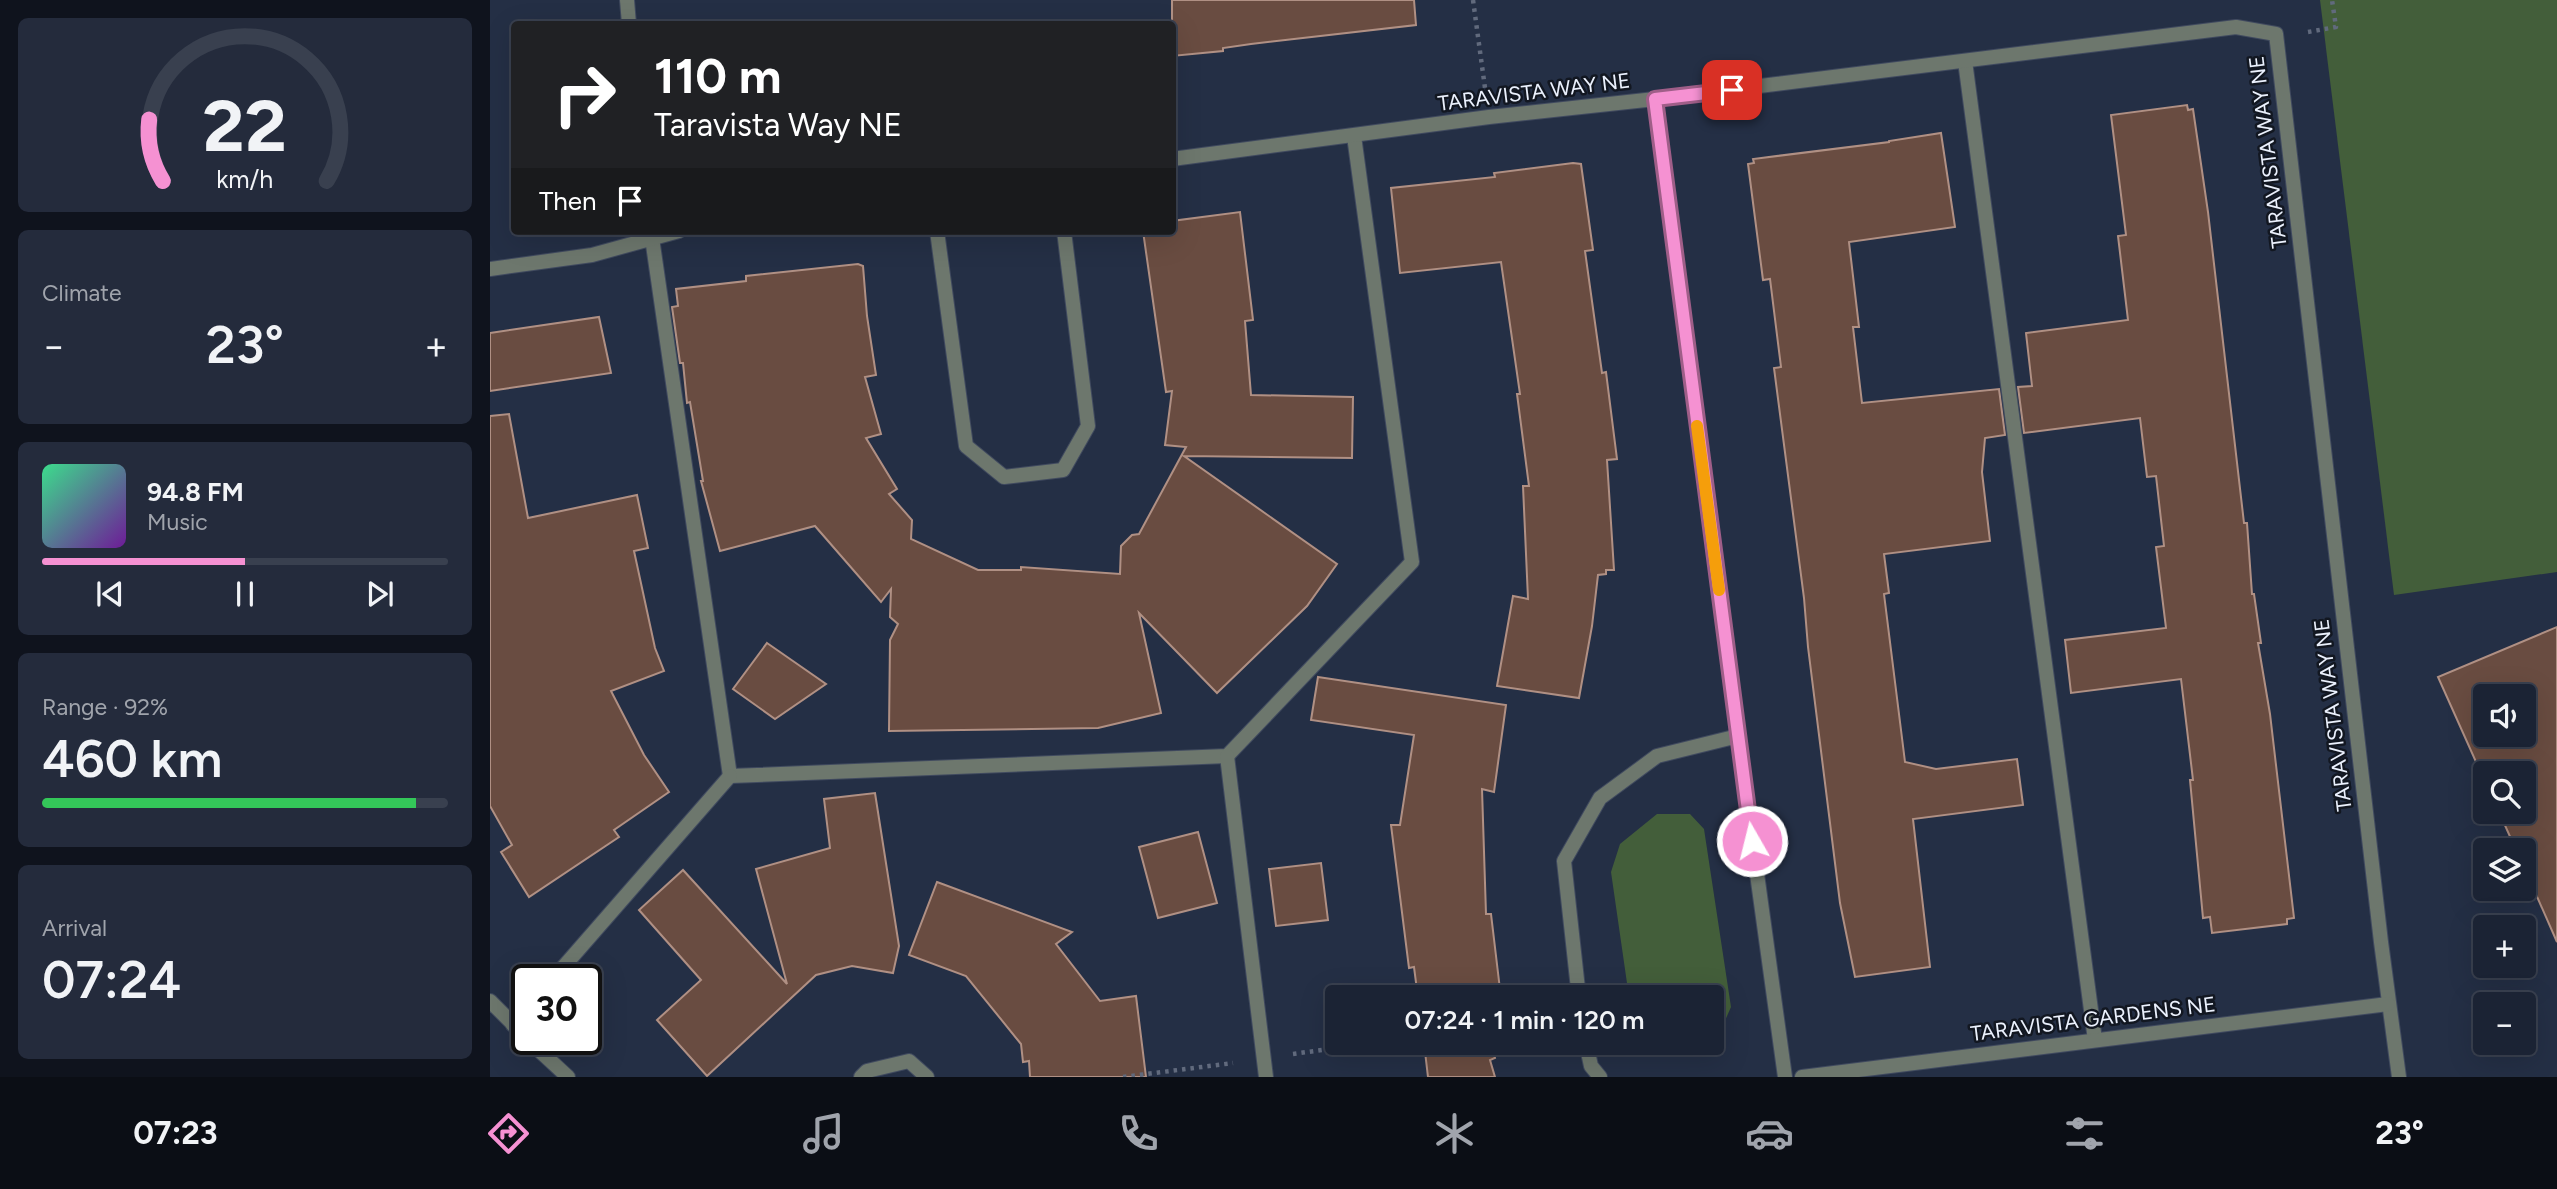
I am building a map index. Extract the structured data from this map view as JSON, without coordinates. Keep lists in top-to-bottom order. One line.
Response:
{"streets":{"street":["TARAVISTA WAY NE","TARAVISTA GARDENS NE"]},"crossings":[["TARAVISTA WAY NE","TARAVISTA GARDENS NE"]],"page":{"turn":["110 m","Taravista Way NE"],"then":"Then","tile":["Climate",["Range · 92%","460 km"],["Arrival","07:24"]],"heat":["−","23°","+"],"song":["94.8 FM","Music"],"map_buttons":["+","−"],"limit":"30","trip":"07:24 · 1 min · 120 m","tabs":["07:23","23°"],"gauge":["22","km/h"]}}
